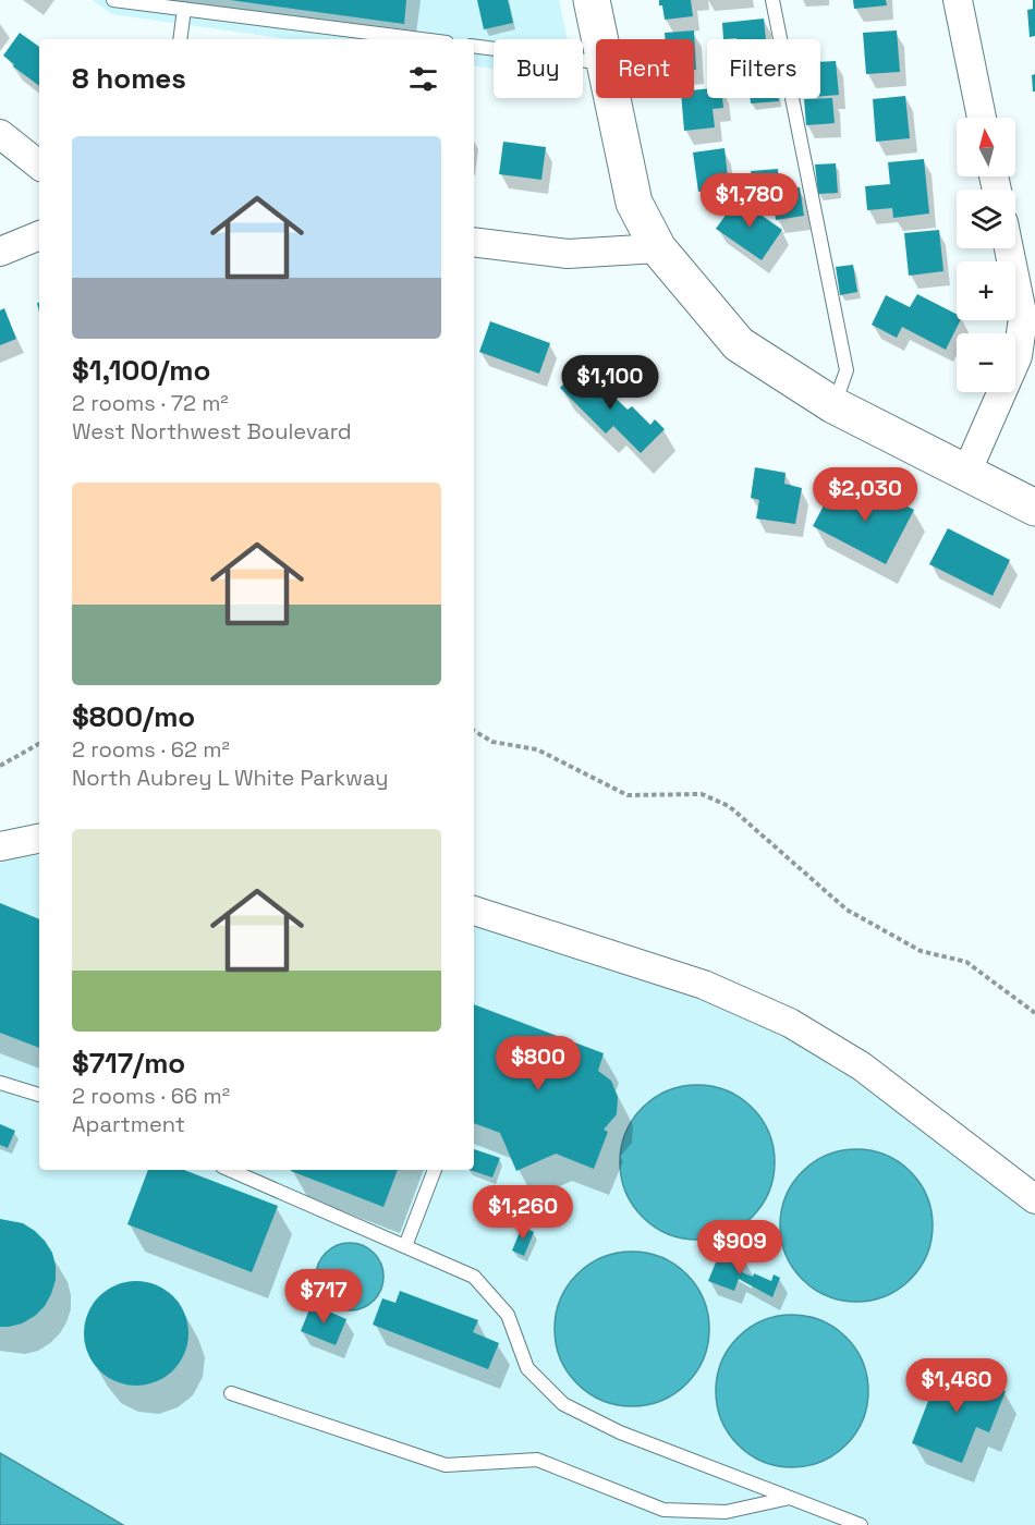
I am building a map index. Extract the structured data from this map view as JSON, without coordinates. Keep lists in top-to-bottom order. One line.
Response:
{"north":"top","page":{"chip":["Buy","Rent","Filters"],"heading":"8 homes","map_buttons":["+","−"],"list":[{"name":"$1,100/mo","note":"2 rooms · 72 m² · West Northwest Boulevard"},{"name":"$800/mo","note":"2 rooms · 62 m² · North Aubrey L White Parkway"},{"name":"$717/mo","note":"2 rooms · 66 m² · Apartment"}],"price":["$1,780","$1,100","$2,030","$800","$1,260","$909","$717","$1,460"]}}
